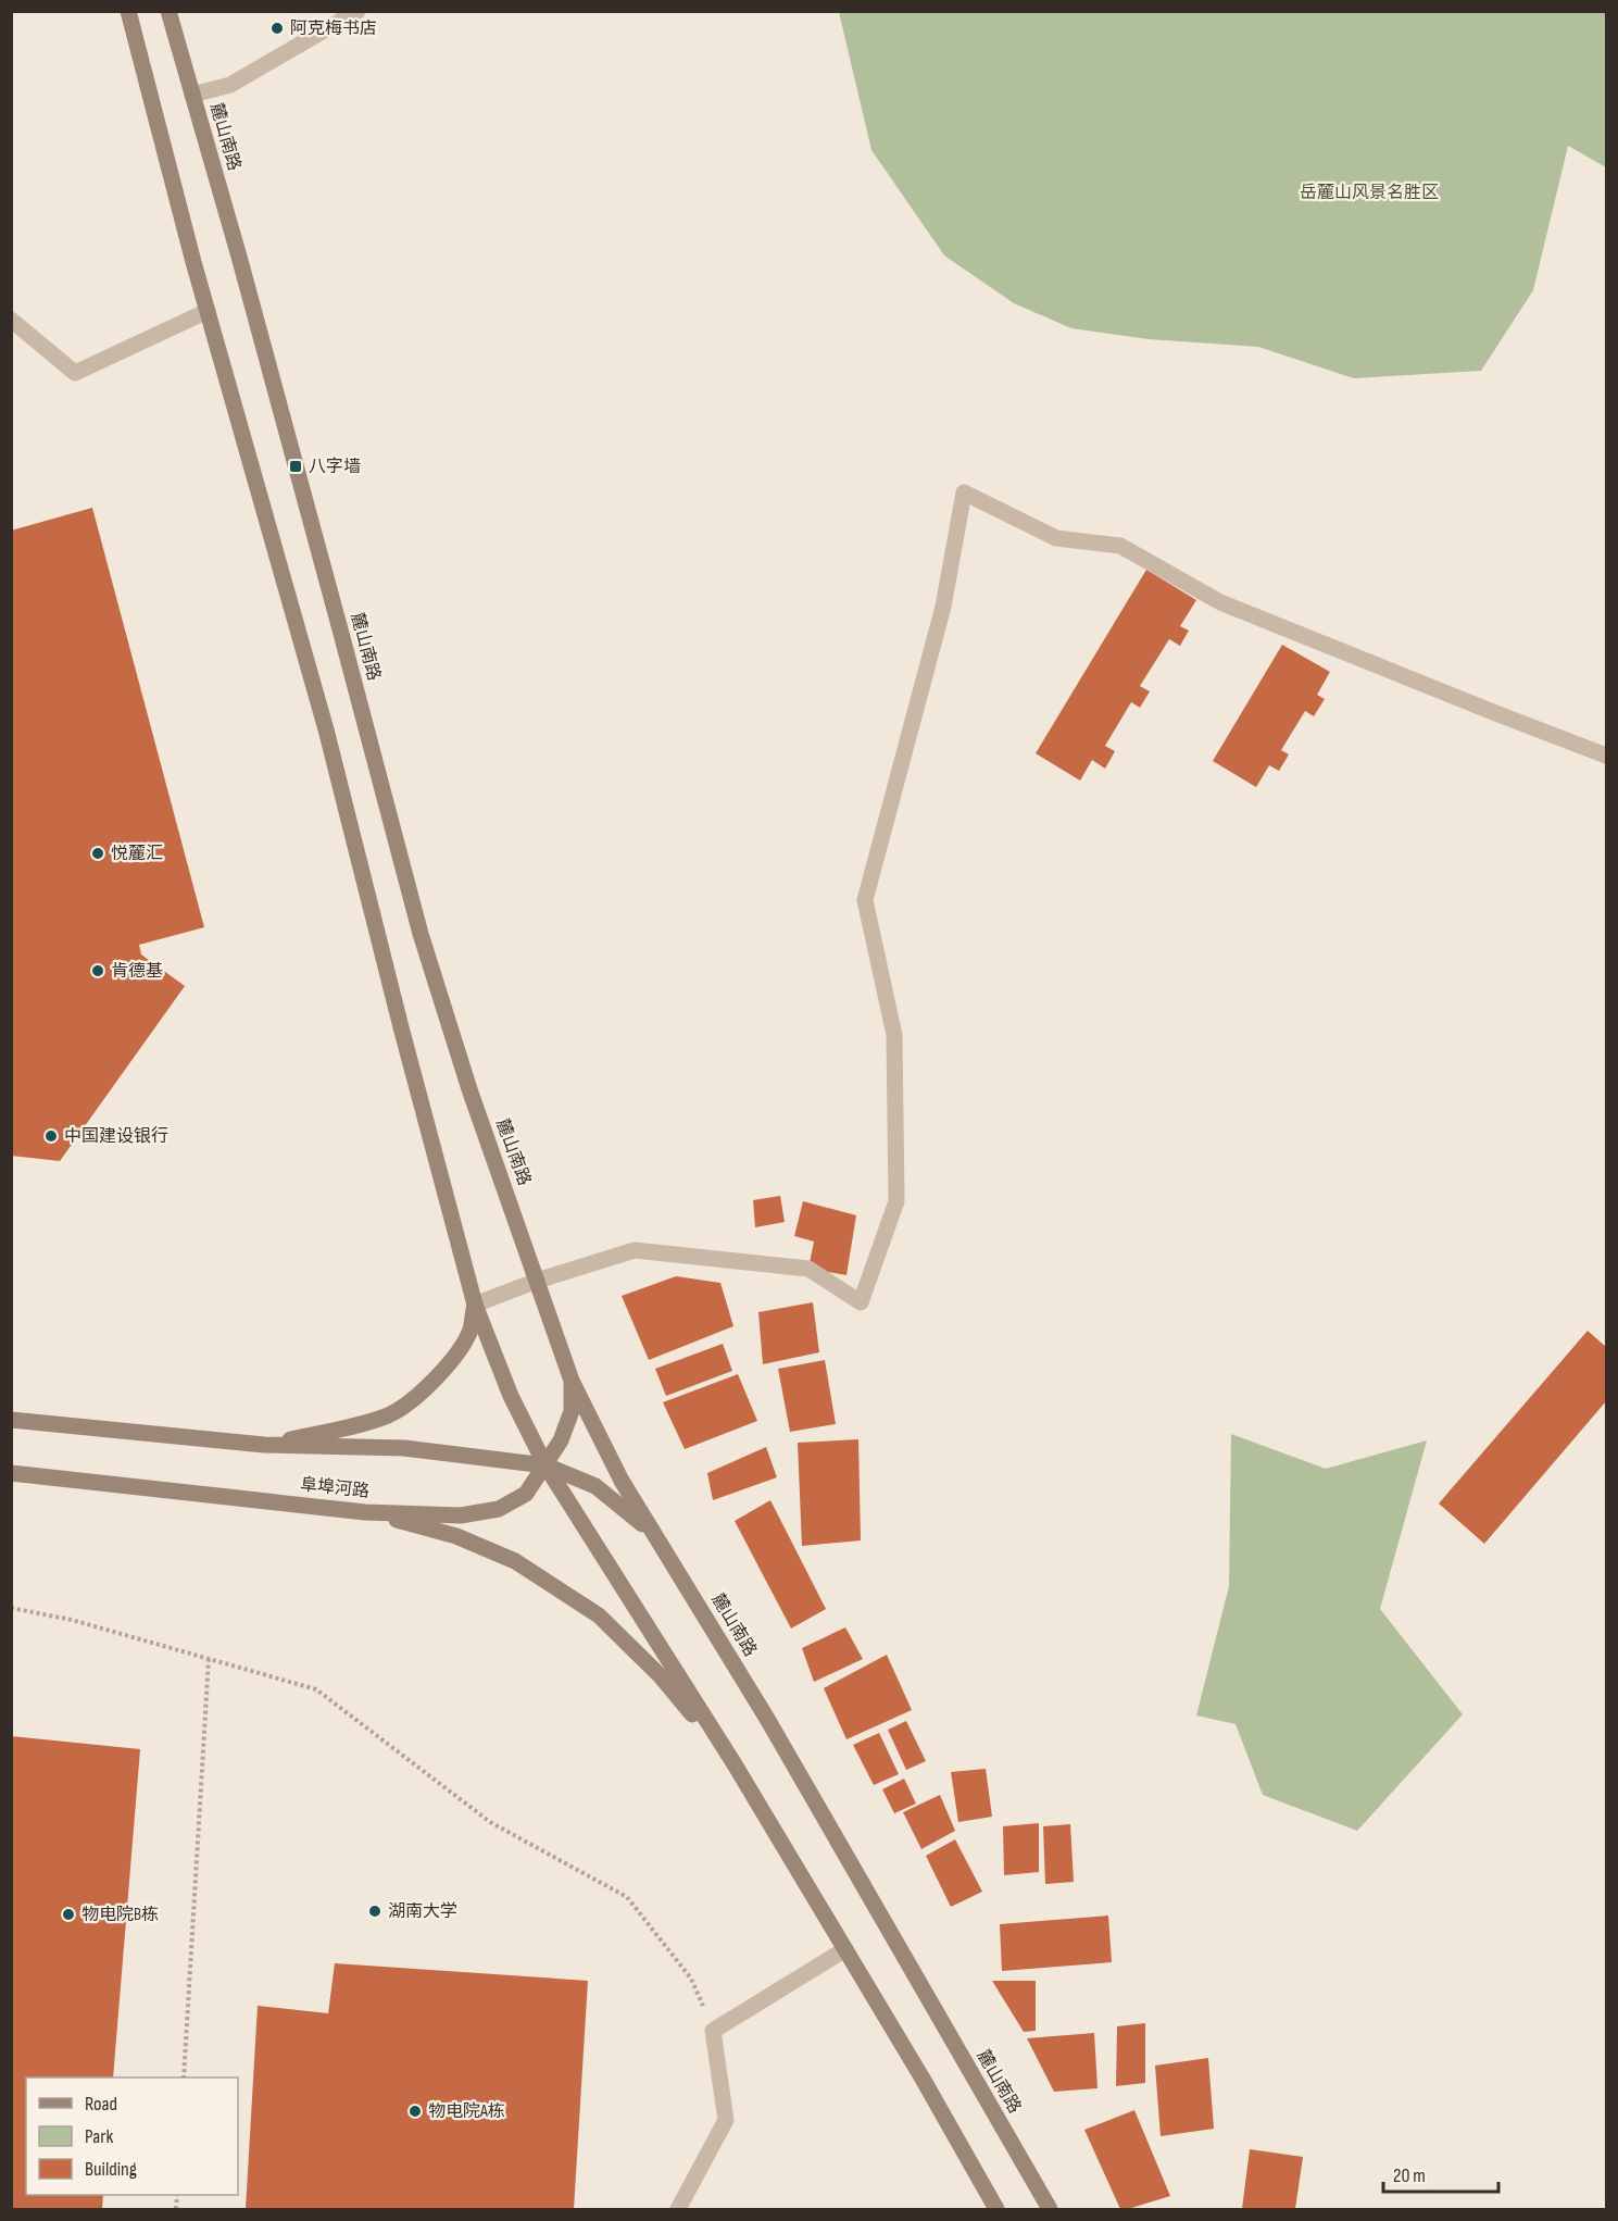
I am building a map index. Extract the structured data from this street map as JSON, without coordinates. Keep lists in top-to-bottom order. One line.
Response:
{"streets":{"main road":["麓山南路","阜埠河路"]},"crossings":[["麓山南路","阜埠河路"]],"parks":["岳麓山风景名胜区"],"places":{"other":["阿克梅书店","悦麓汇","肯德基","中国建设银行","湖南大学","物电院B栋","物电院A栋"],"transit":["八字墙"]},"legend":["Road","Park","Building"],"scale_bar":"20 m"}
